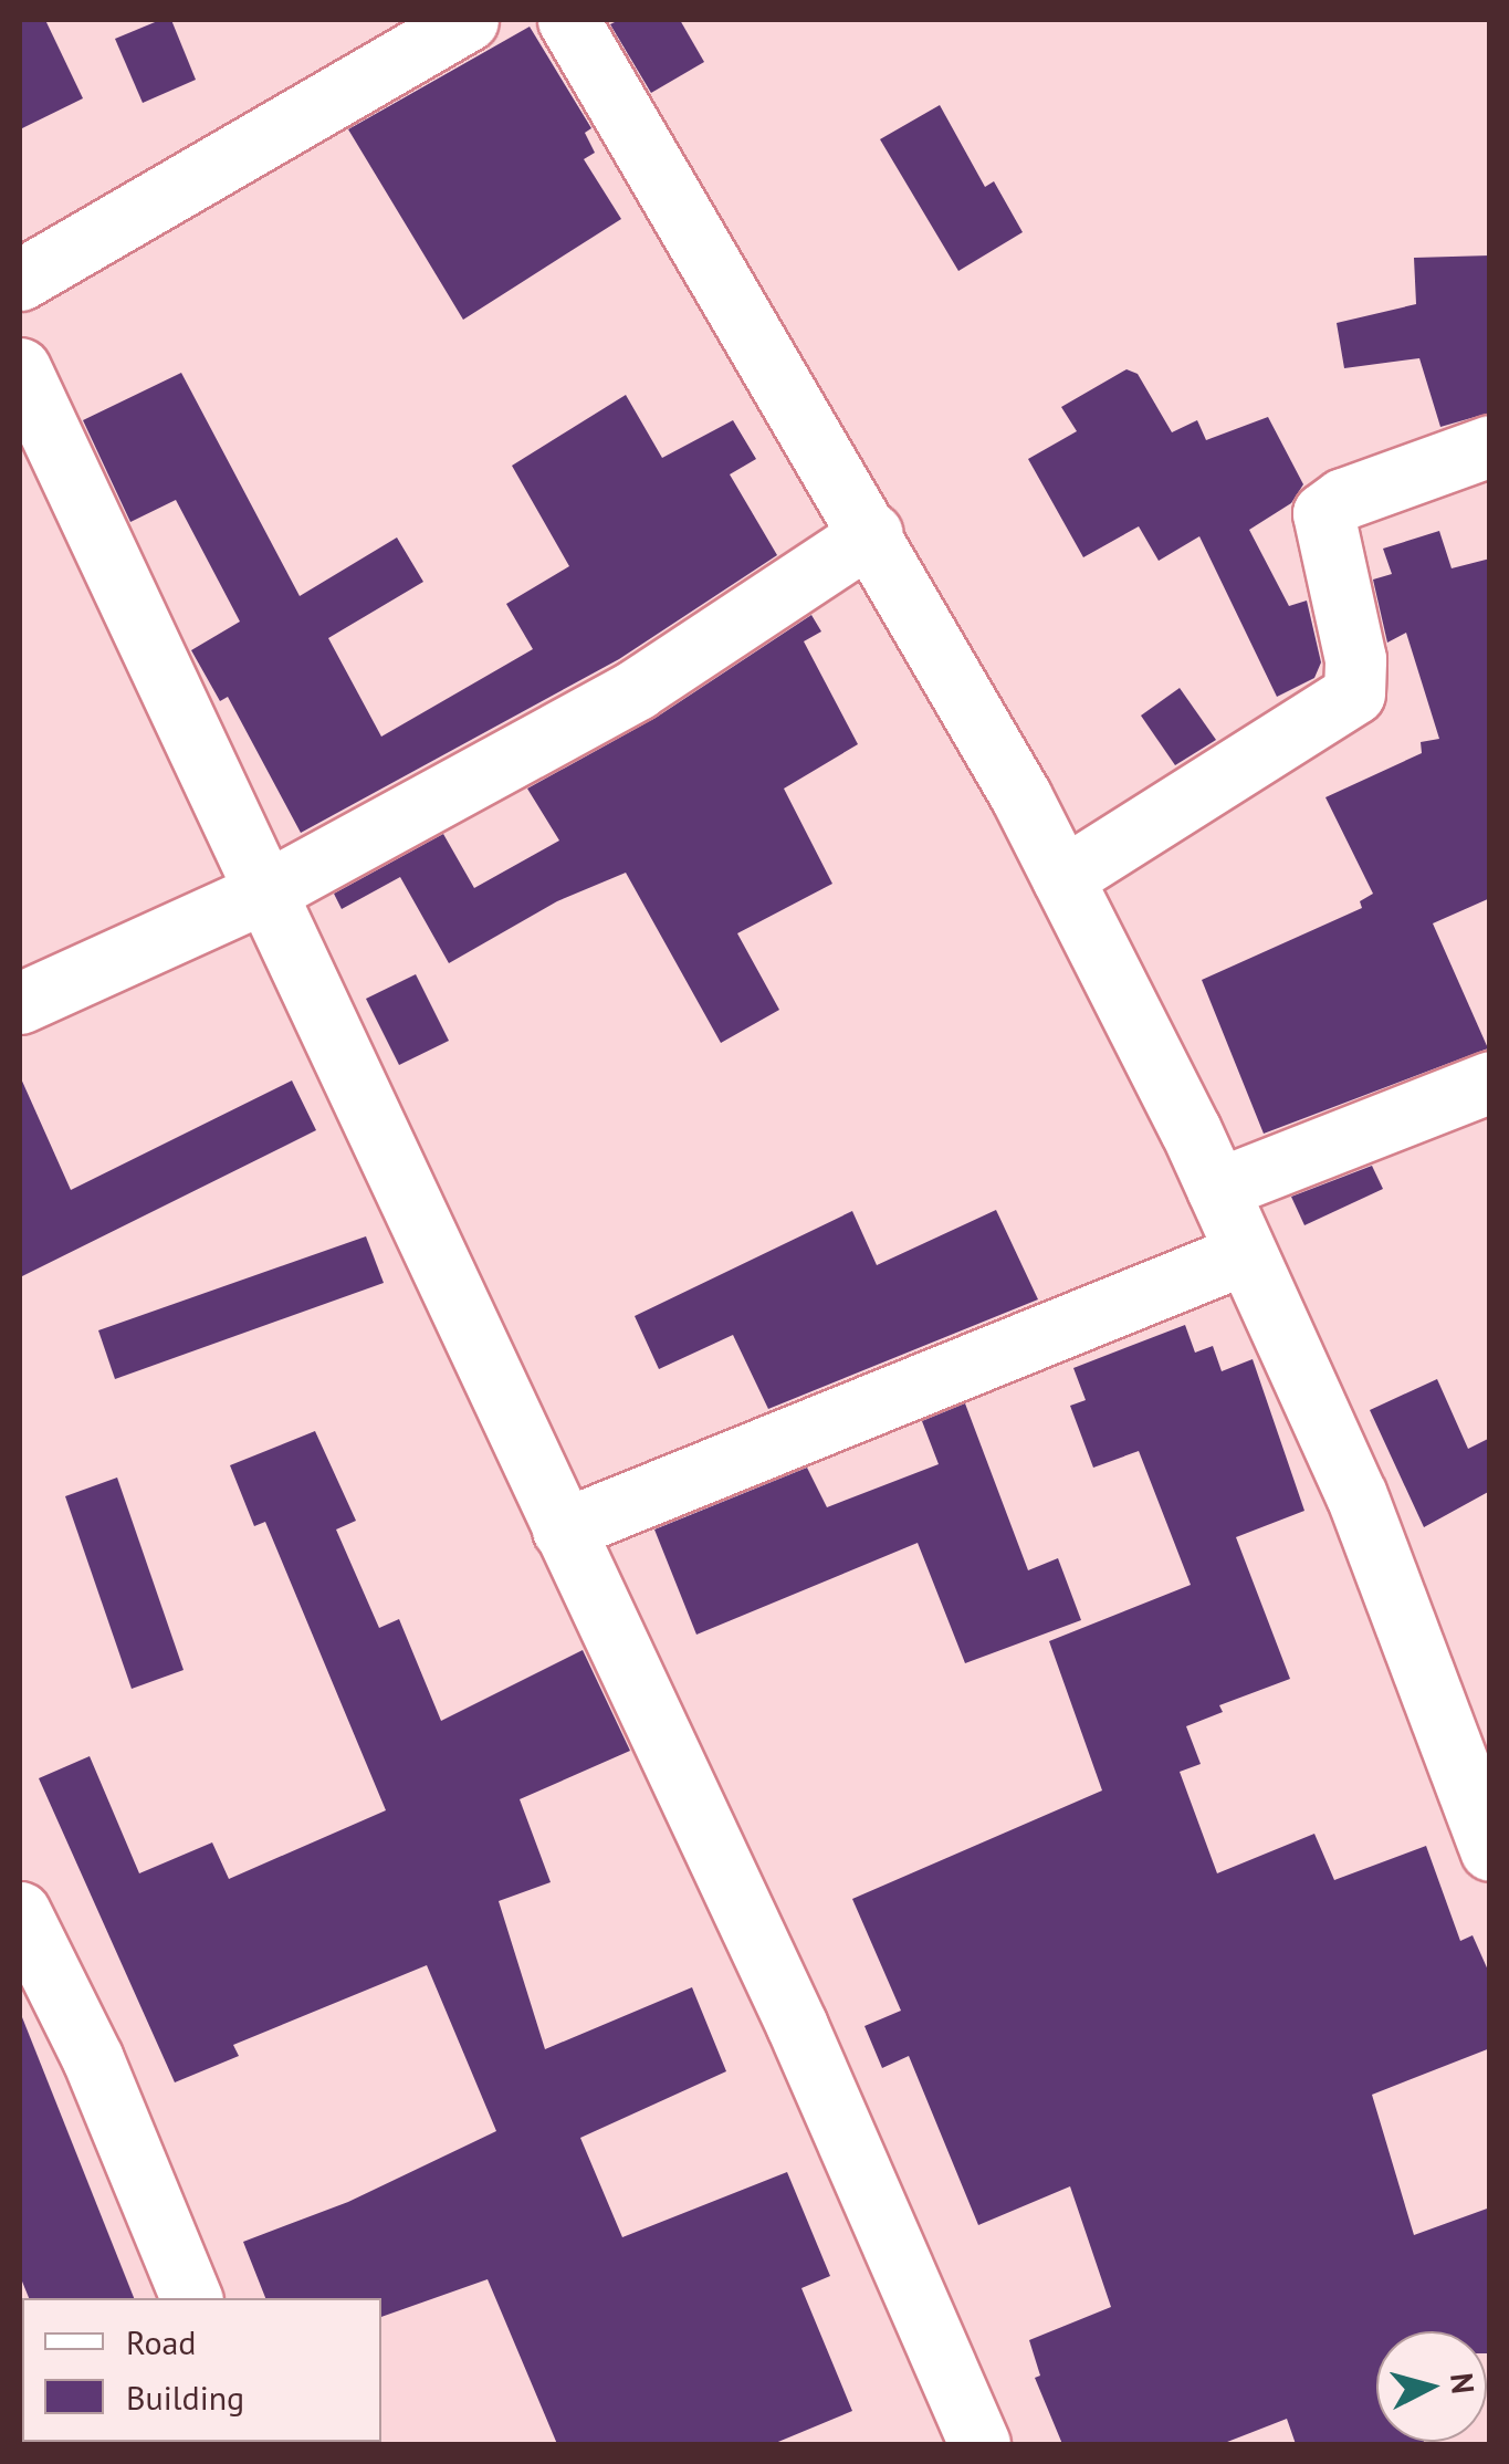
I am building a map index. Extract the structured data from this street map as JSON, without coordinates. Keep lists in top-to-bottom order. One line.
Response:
{"legend":["Road","Building"],"north":"right"}
